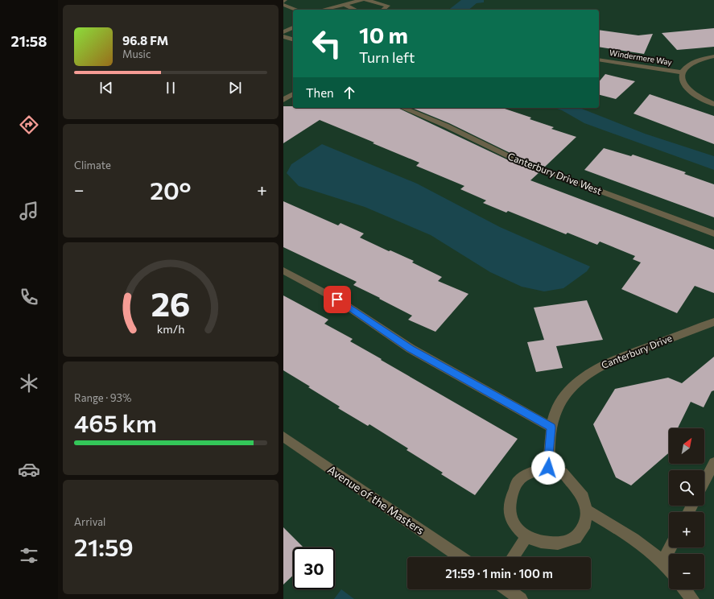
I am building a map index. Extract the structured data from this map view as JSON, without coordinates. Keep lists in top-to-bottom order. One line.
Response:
{"streets":{"street":["Windermere Way","Canterbury Drive West","Canterbury Drive","Avenue of the Masters"]},"north":"top right","page":{"tabs":"21:58","turn":["10 m","Turn left"],"song":["96.8 FM","Music"],"then":"Then","tile":["Climate",["Range · 93%","465 km"],["Arrival","21:59"]],"heat":["−","20°","+"],"map_buttons":["+","−"],"limit":"30","trip":"21:59 · 1 min · 100 m","gauge":["26","km/h"]}}
